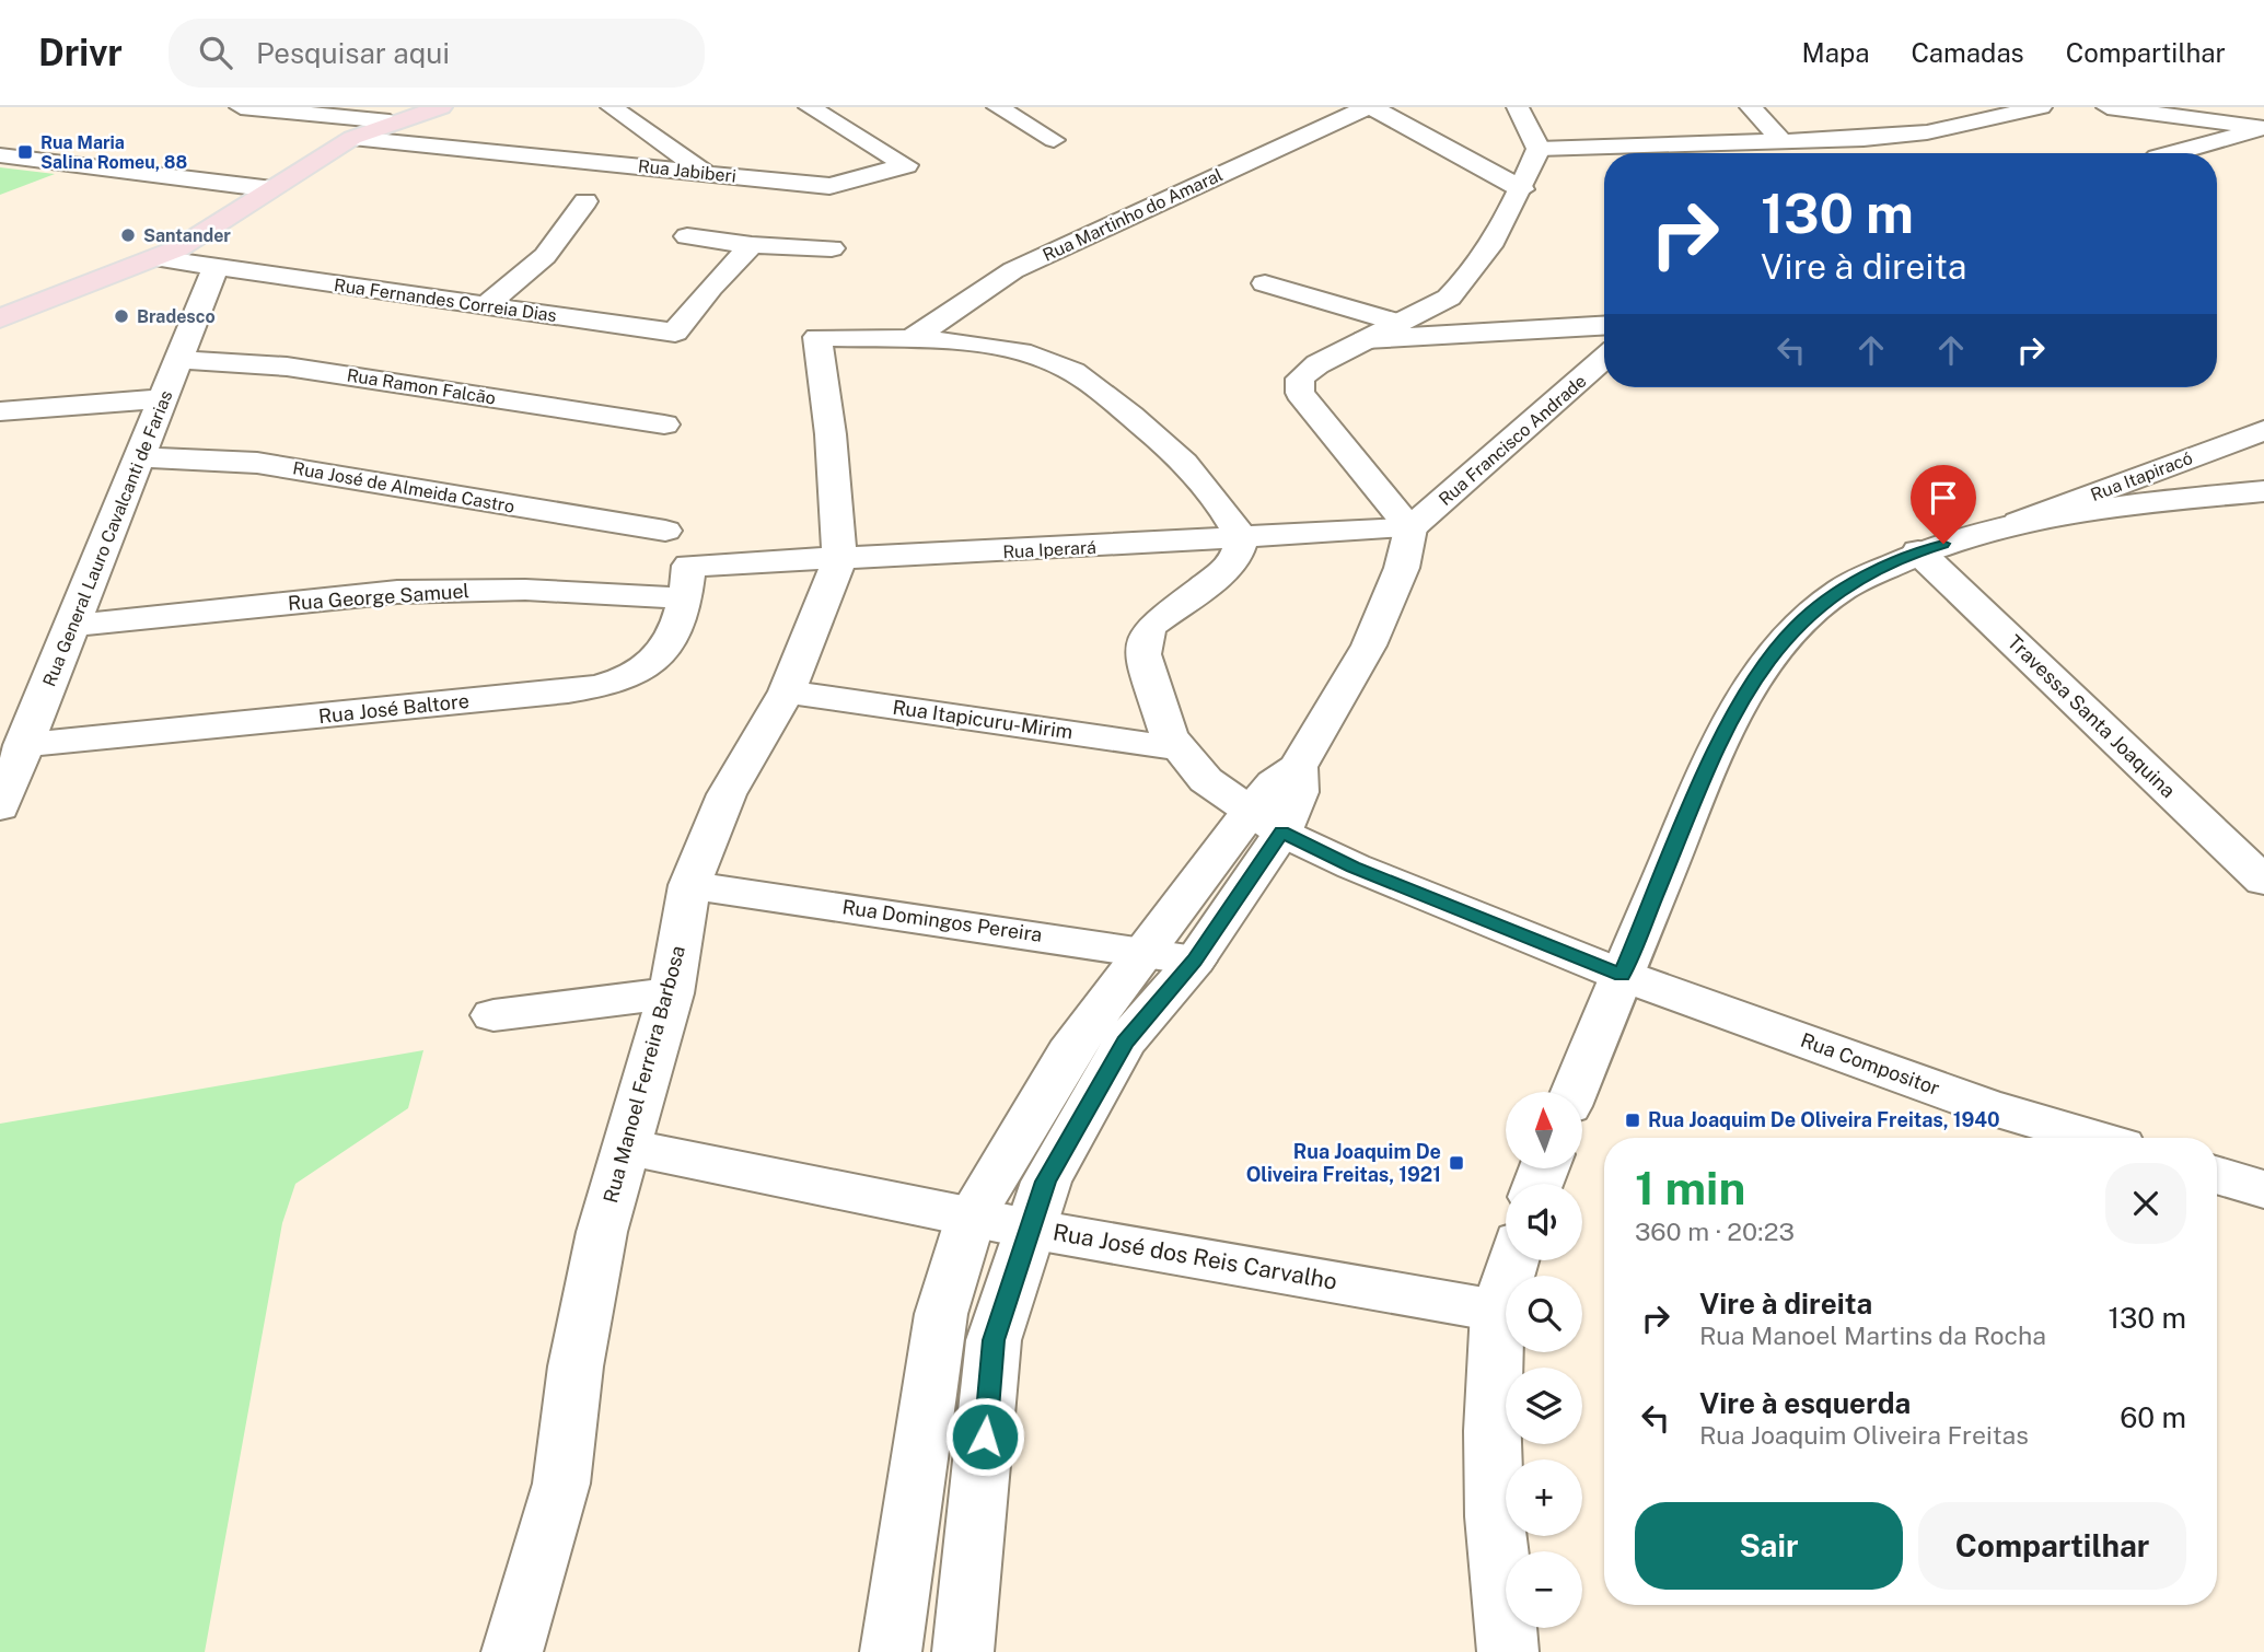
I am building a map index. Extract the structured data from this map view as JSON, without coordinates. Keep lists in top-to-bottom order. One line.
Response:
{"streets":{"street":["Rua Jabiberi","Rua Martinho do Amaral","Rua Fernandes Correia Dias","Rua Ramon Falcão","Rua Francisco Andrade","Rua Itapiracó","Rua José de Almeida Castro","Rua General Lauro Cavalcanti de Farias","Rua Iperará","Rua George Samuel","Rua José Baltore","Travessa Santa Joaquina","Rua Itapicuru-Mirim","Rua Domingos Pereira","Rua Compositor","Rua Manoel Ferreira Barbosa","Rua José dos Reis Carvalho"]},"crossings":[["Rua Martinho do Amaral","Rua Manoel Ferreira Barbosa"],["Rua Fernandes Correia Dias","Rua General Lauro Cavalcanti de Farias"],["Rua Ramon Falcão","Rua General Lauro Cavalcanti de Farias"],["Rua Francisco Andrade","Rua Iperará"],["Rua José de Almeida Castro","Rua General Lauro Cavalcanti de Farias"],["Rua General Lauro Cavalcanti de Farias","Rua George Samuel"],["Rua General Lauro Cavalcanti de Farias","Rua José Baltore"],["Rua Iperará","Rua George Samuel"],["Rua Iperará","Rua José Baltore"],["Rua Iperará","Rua Compositor"],["Rua Iperará","Rua Manoel Ferreira Barbosa"],["Rua George Samuel","Rua José Baltore"],["Rua Itapicuru-Mirim","Rua Compositor"],["Rua Itapicuru-Mirim","Rua Manoel Ferreira Barbosa"],["Rua Domingos Pereira","Rua Manoel Ferreira Barbosa"],["Rua Manoel Ferreira Barbosa","Rua José dos Reis Carvalho"]],"places":{"transit":["Rua Maria Salina Romeu, 88","Rua Joaquim De Oliveira Freitas, 1940","Rua Joaquim De Oliveira Freitas, 1921"],"other":["Santander","Bradesco"]},"north":"top","page":{"header":"Drivr","search":"Pesquisar aqui","nav":["Mapa","Camadas","Compartilhar"],"turn":["130 m","Vire à direita"],"map_buttons":["+","−"],"heading":["1 min","360 m · 20:23"],"list":[{"name":"Vire à direita","note":"Rua Manoel Martins da Rocha","value":"130 m"},{"name":"Vire à esquerda","note":"Rua Joaquim Oliveira Freitas","value":"60 m"}],"buttons":["Sair","Compartilhar"]}}
